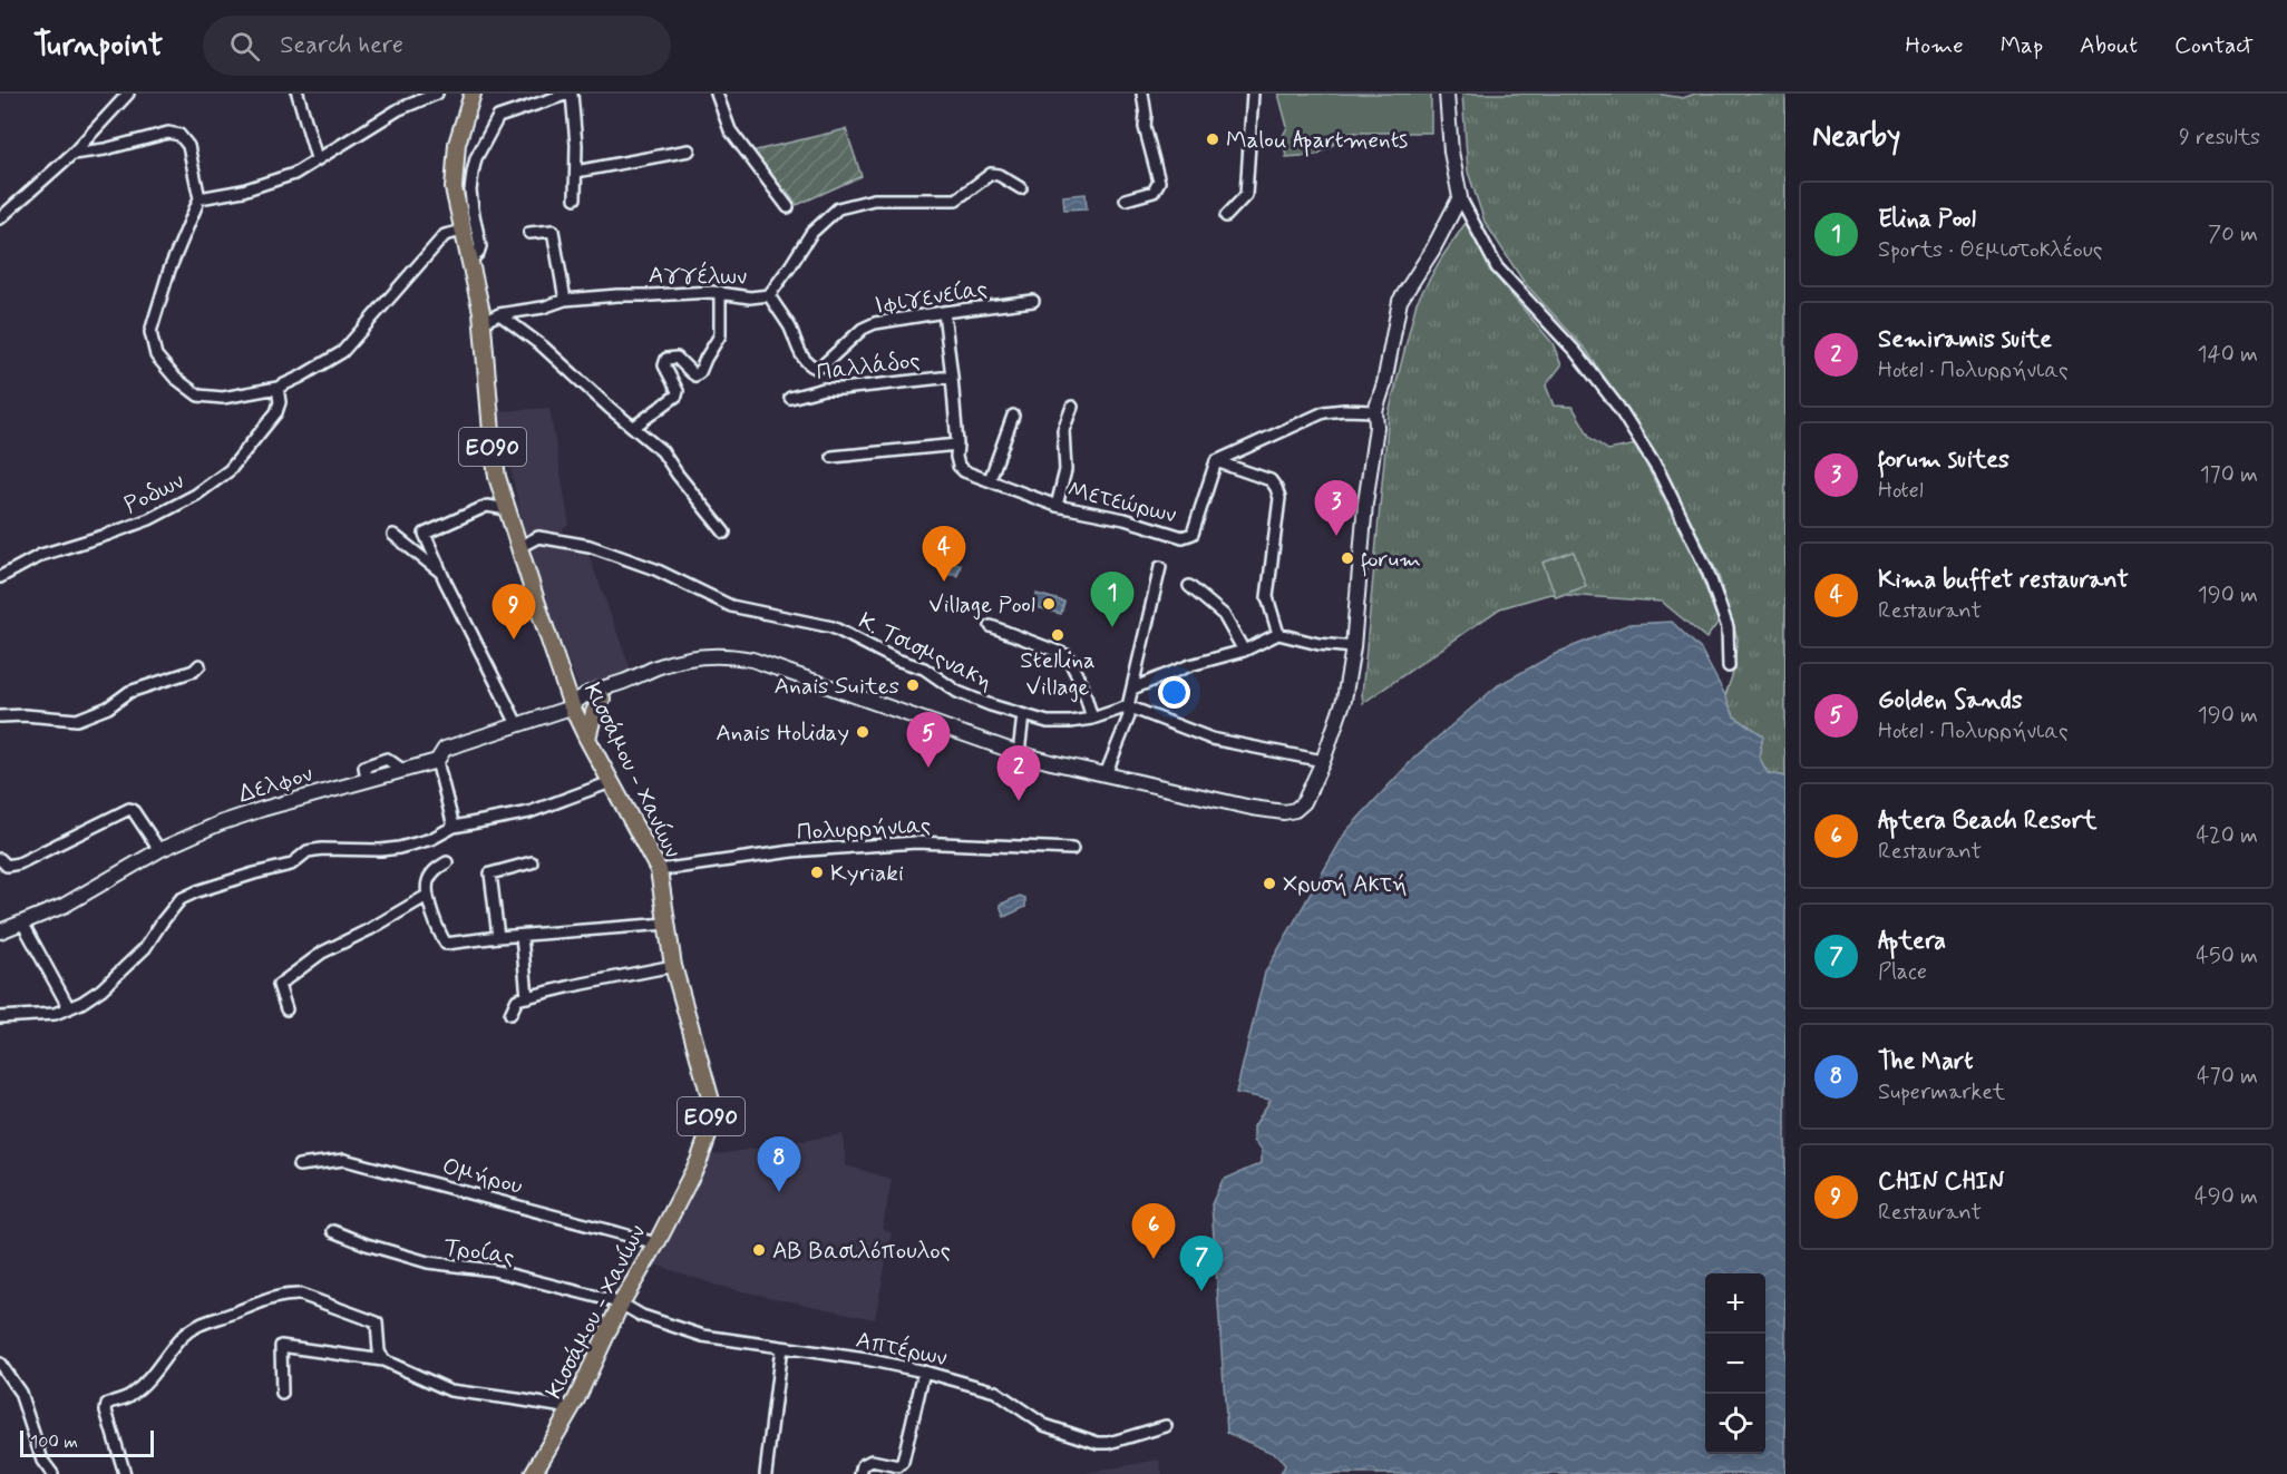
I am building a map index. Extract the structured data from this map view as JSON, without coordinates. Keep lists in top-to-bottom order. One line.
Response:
{"streets":{"main road":["ΕΟ90","Κισσάμου - Χανίων"],"street":["Αγγέλων","Ιφιγενείας","Παλλάδος","Ροδων","Μετεώρων","Κ. Τσισμςνακη","Δελφον","Πολυρρήνιας","Ομήρου","Τροίας","Απτέρων"]},"crossings":[["Αγγέλων","Ιφιγενείας"],["Αγγέλων","Κισσάμου - Χανίων"],["Ιφιγενείας","Μετεώρων"],["Παλλάδος","Μετεώρων"],["Κ. Τσισμςνακη","Κισσάμου - Χανίων"],["Κισσάμου - Χανίων","Δελφον"],["Κισσάμου - Χανίων","Πολυρρήνιας"],["Κισσάμου - Χανίων","Ομήρου"],["Κισσάμου - Χανίων","Τροίας"],["Κισσάμου - Χανίων","Απτέρων"],["Τροίας","Απτέρων"]],"places":["Malou Apartments","forum","Village Pool","Stellina Village","Anais Suites","Anais Holiday","Kyriaki","Χρυσή Ακτή","ΑΒ Βασιλόπουλος"],"scale_bar":"100 m","page":{"header":"Turnpoint","search":"Search here","nav":["Home","Map","About","Contact"],"heading":["Nearby","9 results"],"list":[{"mark":"1","name":"Elina Pool","note":"Sports · Θεμιστοκλέους","value":"70 m"},{"mark":"2","name":"Semiramis suite","note":"Hotel · Πολυρρήνιας","value":"140 m"},{"mark":"3","name":"forum suites","note":"Hotel","value":"170 m"},{"mark":"4","name":"Kima buffet restaurant","note":"Restaurant","value":"190 m"},{"mark":"5","name":"Golden Sands","note":"Hotel · Πολυρρήνιας","value":"190 m"},{"mark":"6","name":"Aptera Beach Resort","note":"Restaurant","value":"420 m"},{"mark":"7","name":"Aptera","note":"Place","value":"450 m"},{"mark":"8","name":"The Mart","note":"Supermarket","value":"470 m"},{"mark":"9","name":"CHIN CHIN","note":"Restaurant","value":"490 m"}],"pins":["3","4","1","9","5","2","8","6","7"],"map_buttons":["+","−"],"scale":"100 m"}}
